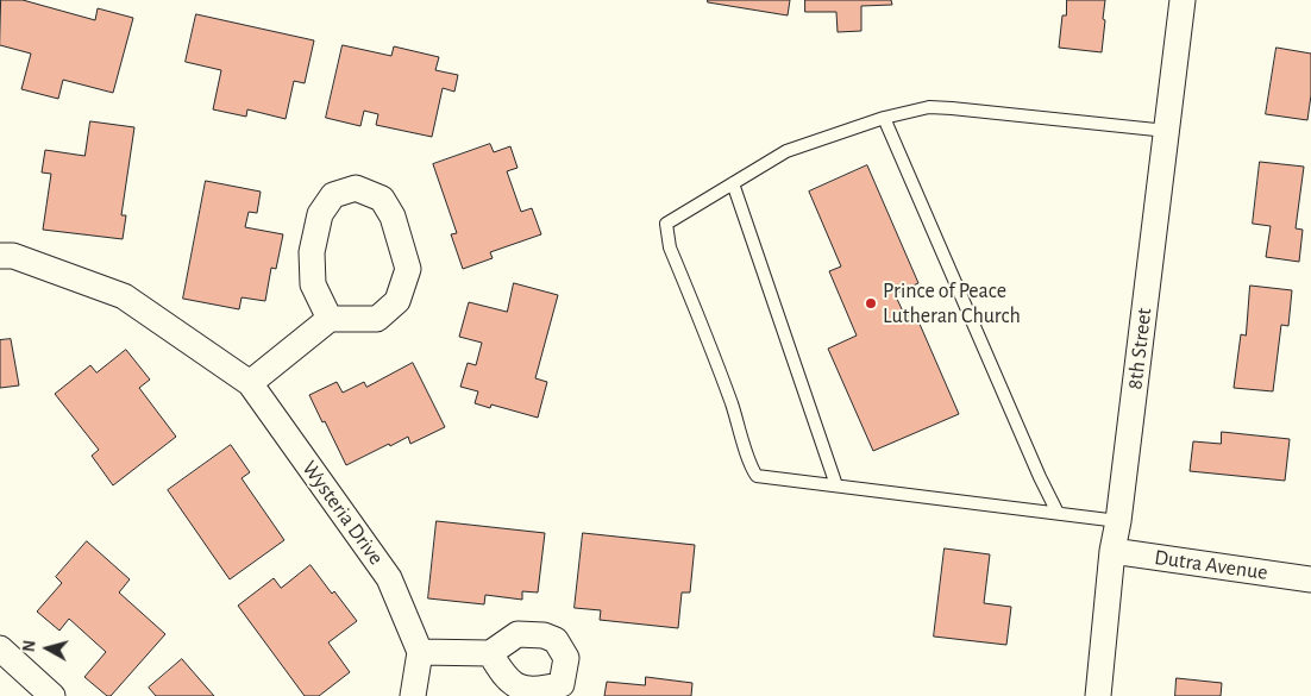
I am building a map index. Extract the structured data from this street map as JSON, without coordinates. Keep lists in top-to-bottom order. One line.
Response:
{"streets":{"street":["8th Street","Wysteria Drive","Dutra Avenue"]},"crossings":[["8th Street","Dutra Avenue"]],"places":["Prince of Peace Lutheran Church"],"north":"left"}
